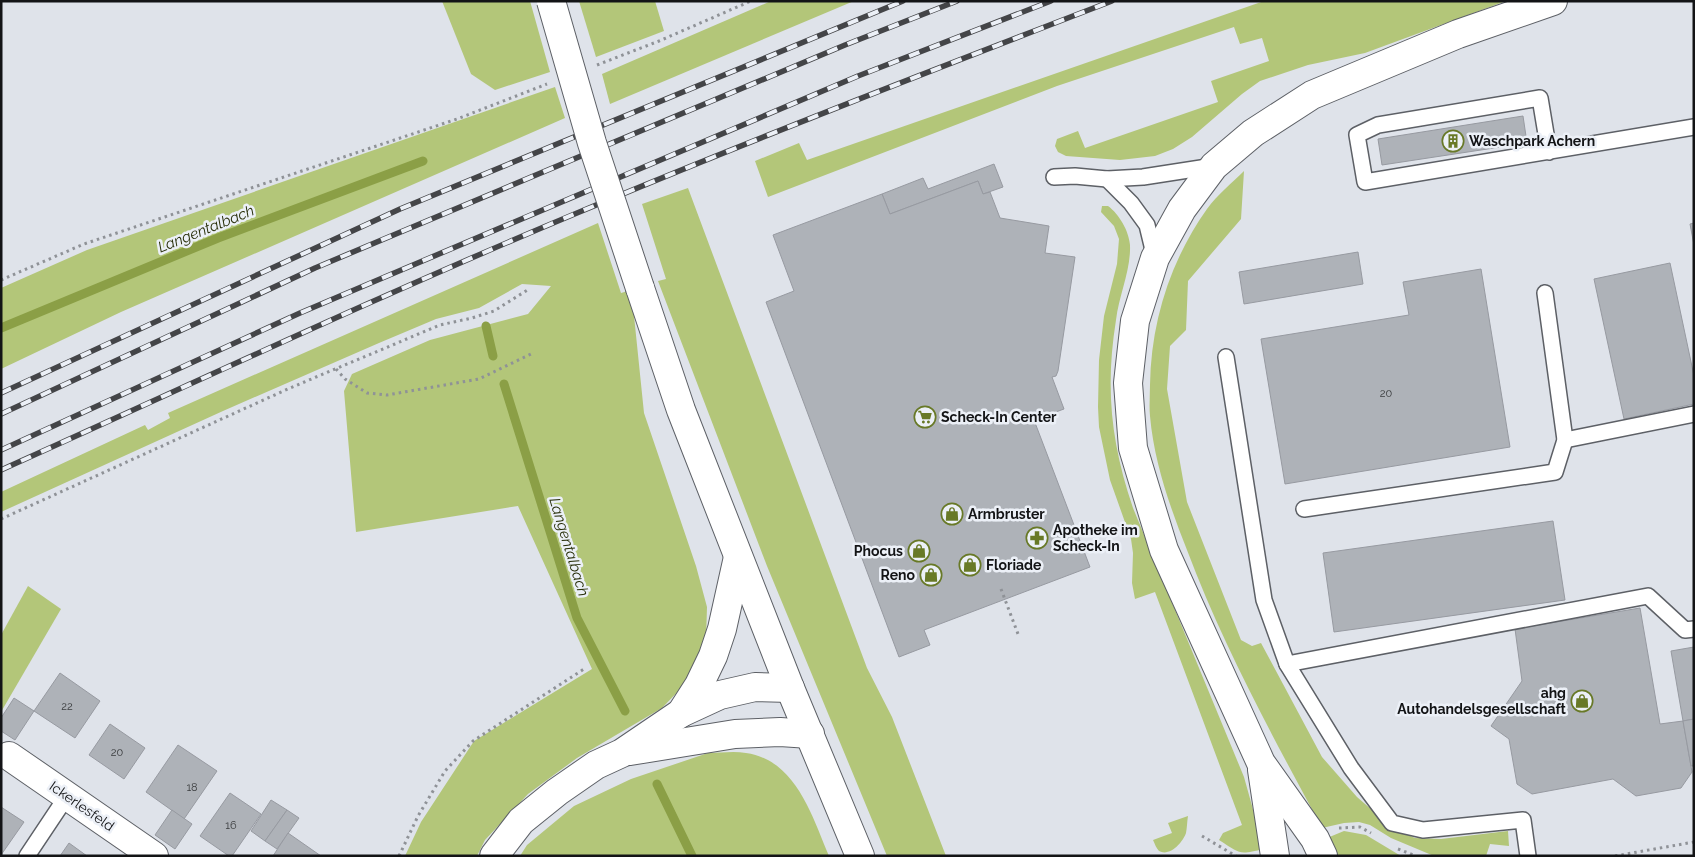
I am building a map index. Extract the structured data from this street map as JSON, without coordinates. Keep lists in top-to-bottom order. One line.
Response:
{"streets":{"main road":["Ickerlesfeld"]},"water":["Langentalbach"],"places":{"building":["Waschpark Achern"],"supermarket":["Scheck-In Center"],"shop":["Armbruster","Phocus","Floriade","Reno","ahg Autohandelsgesellschaft"],"pharmacy":["Apotheke im Scheck-In"]},"house_numbers":["20","22","20","18","16"]}
